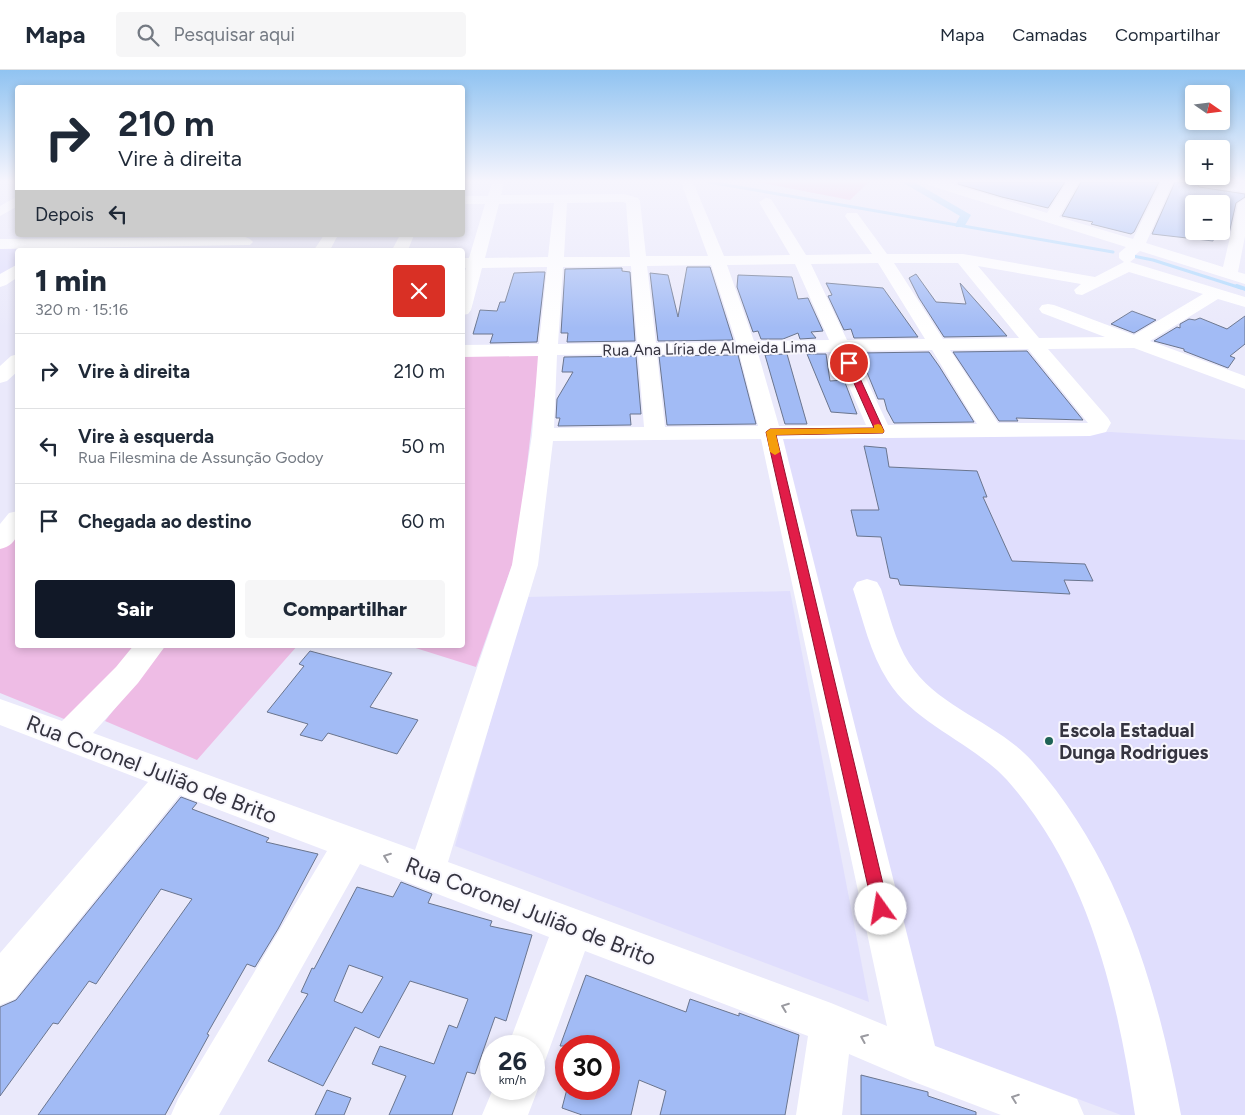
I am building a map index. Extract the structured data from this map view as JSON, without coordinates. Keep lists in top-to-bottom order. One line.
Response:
{"streets":{"street":["Rua Ana Líria de Almeida Lima","Rua Coronel Julião de Brito"]},"one_way":["Rua Coronel Julião de Brito"],"places":["Escola Estadual Dunga Rodrigues"],"north":"right","page":{"header":"Mapa","search":"Pesquisar aqui","nav":["Mapa","Camadas","Compartilhar"],"map_buttons":["+","−"],"turn":["210 m","Vire à direita"],"then":"Depois","heading":["1 min","320 m · 15:16"],"list":[{"name":"Vire à direita","value":"210 m"},{"name":"Vire à esquerda","note":"Rua Filesmina de Assunção Godoy","value":"50 m"},{"name":"Chegada ao destino","value":"60 m"}],"buttons":["Sair","Compartilhar"],"speed":"26 km/h","limit":"30"}}
